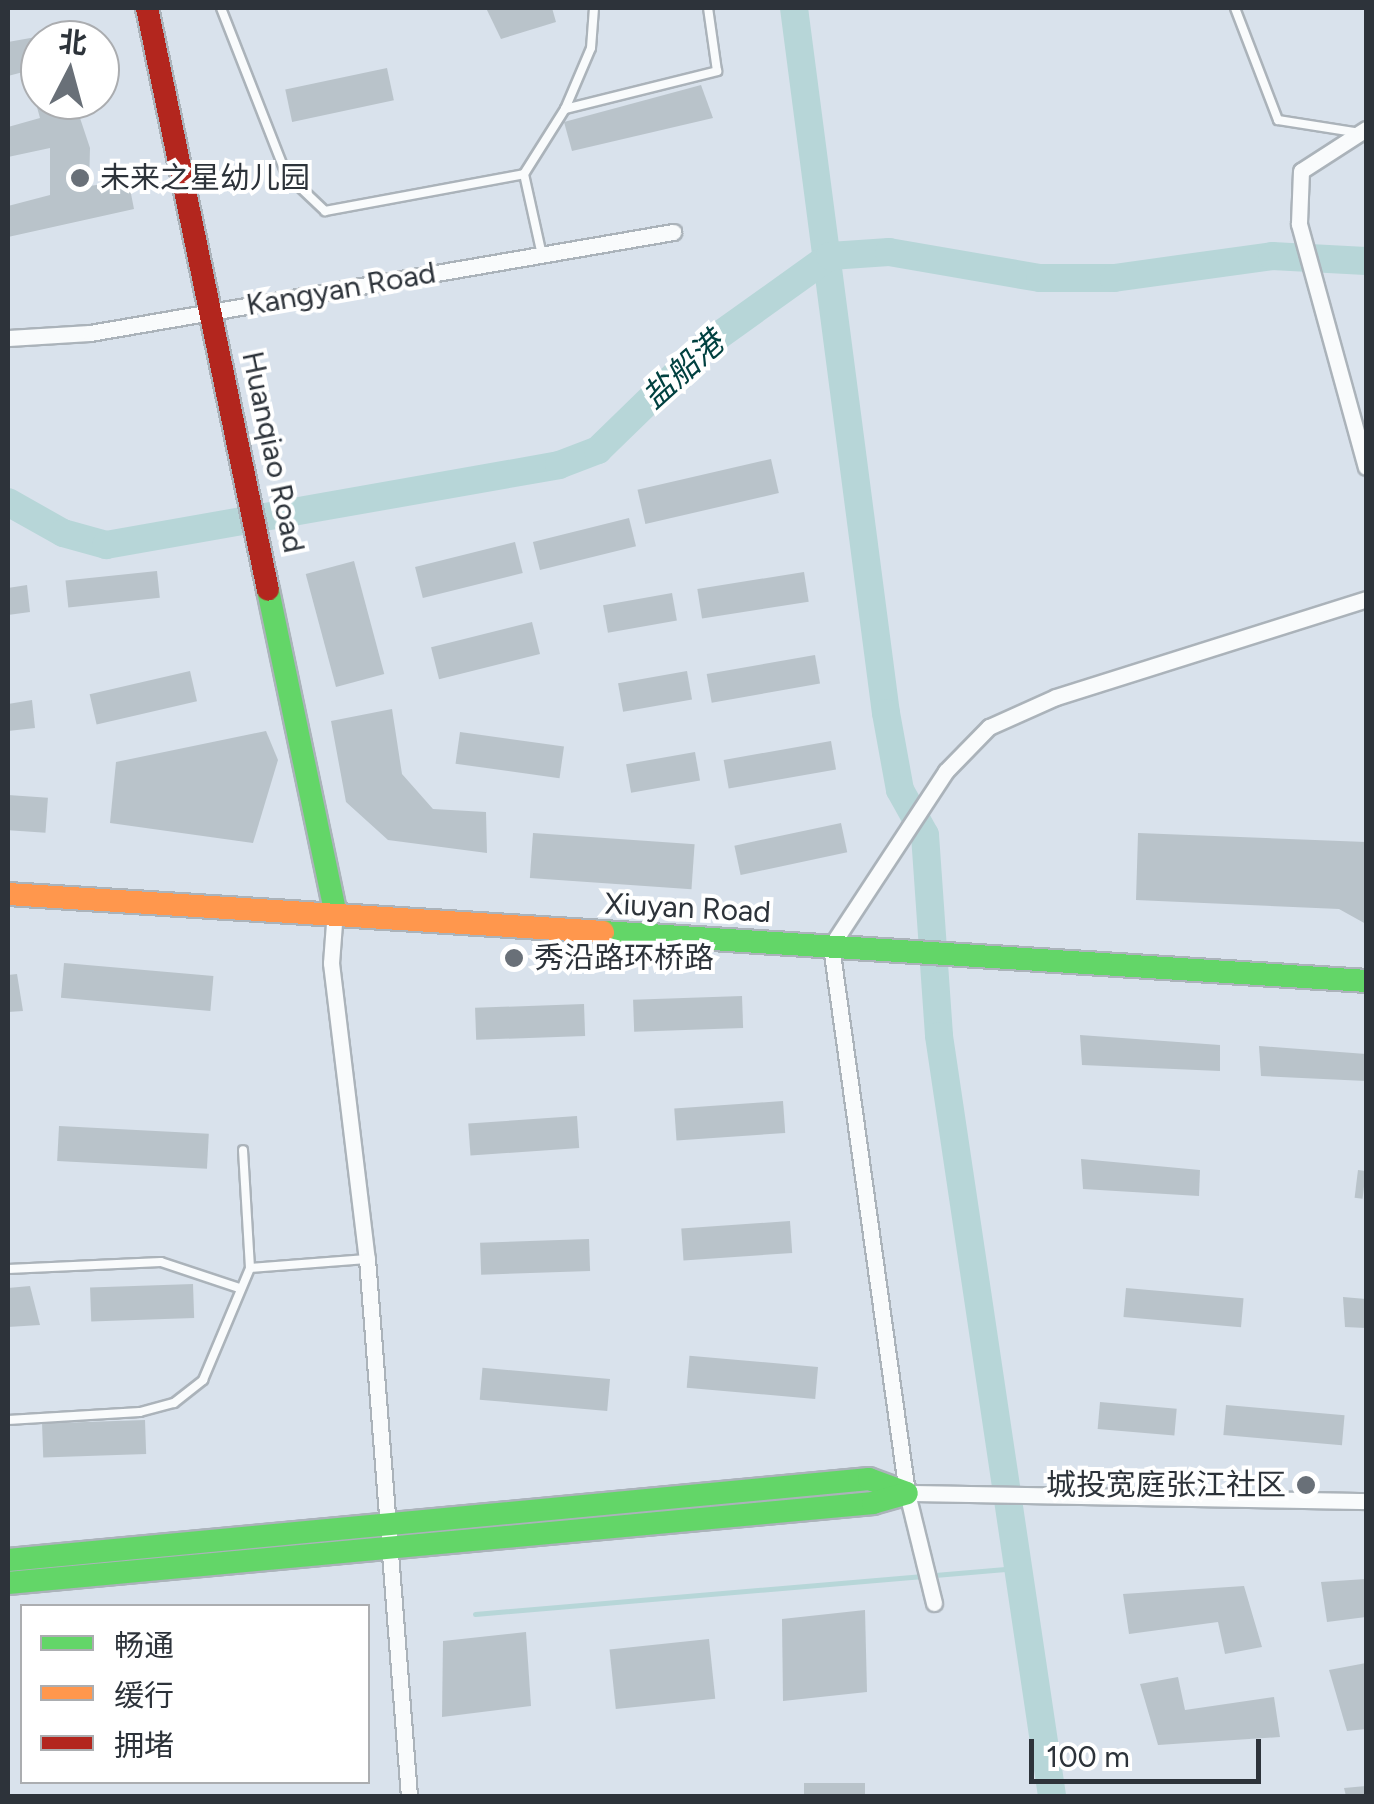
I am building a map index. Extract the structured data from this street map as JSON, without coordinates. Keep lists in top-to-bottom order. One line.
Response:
{"streets":{"street":["Kangyan Road","Huanqiao Road","Xiuyan Road"]},"crossings":[["Kangyan Road","Huanqiao Road"],["Huanqiao Road","Xiuyan Road"]],"water":["盐船港"],"places":["未来之星幼儿园","秀沿路环桥路","城投宽庭张江社区"],"legend":["畅通","缓行","拥堵"],"scale_bar":"100 m","north":"top"}
